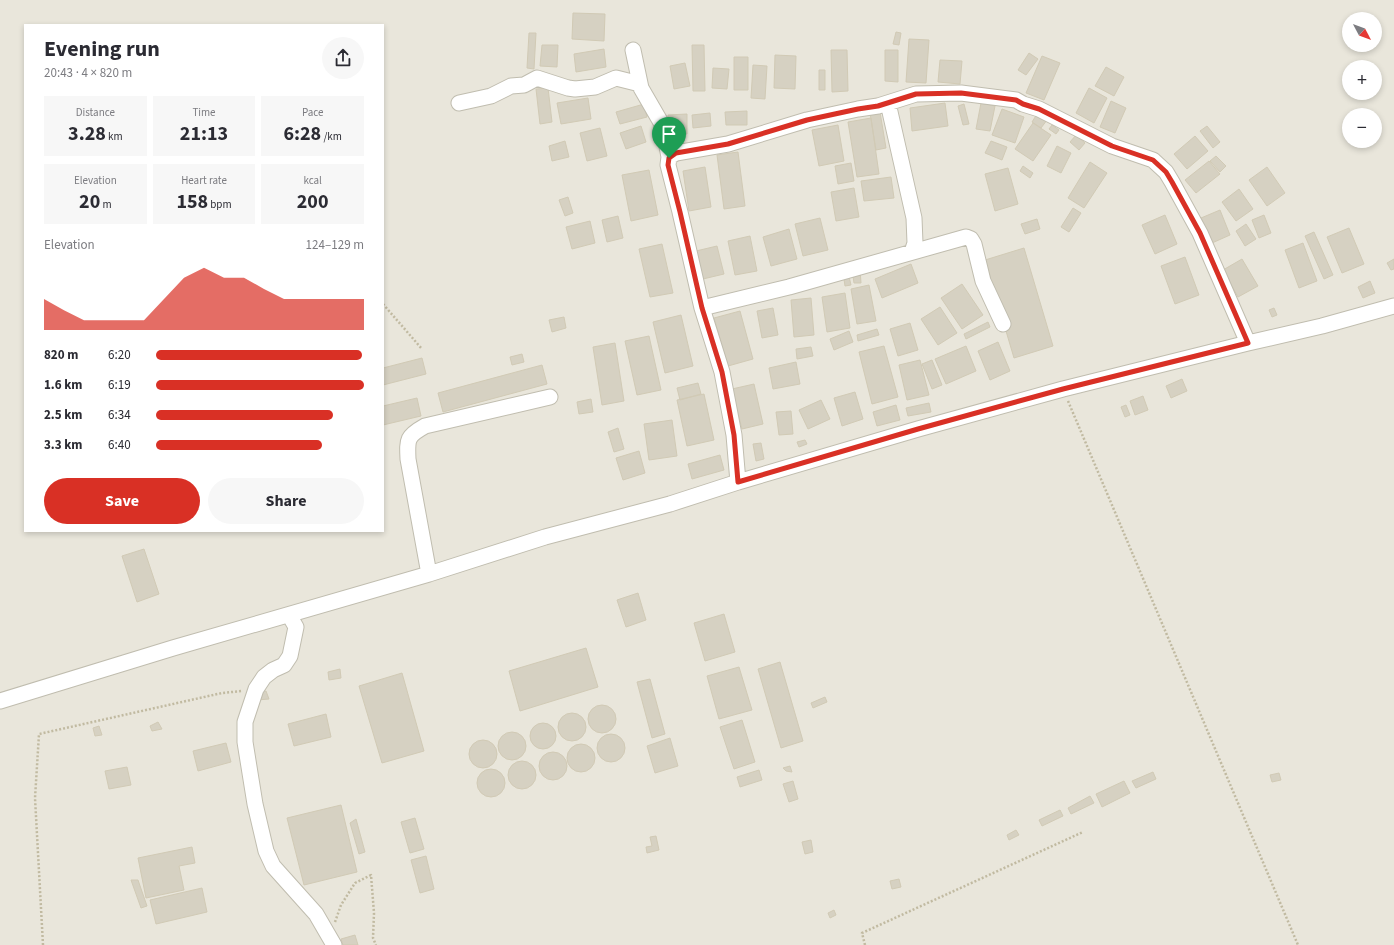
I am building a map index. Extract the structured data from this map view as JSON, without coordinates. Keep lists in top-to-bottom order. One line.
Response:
{"north":"bottom right","page":{"map_buttons":["+","−"],"heading":["Evening run","20:43 · 4 × 820 m"],"stats":[["Distance","3.28 km"],["Time","21:13"],["Pace","6:28 /km"],["Elevation","20 m"],["Heart rate","158 bpm"],["kcal","200"]],"chart":["Elevation","124–129 m"],"list":[{"name":"820 m","note":"6:20"},{"name":"1.6 km","note":"6:19"},{"name":"2.5 km","note":"6:34"},{"name":"3.3 km","note":"6:40"}],"buttons":["Save","Share"]}}
